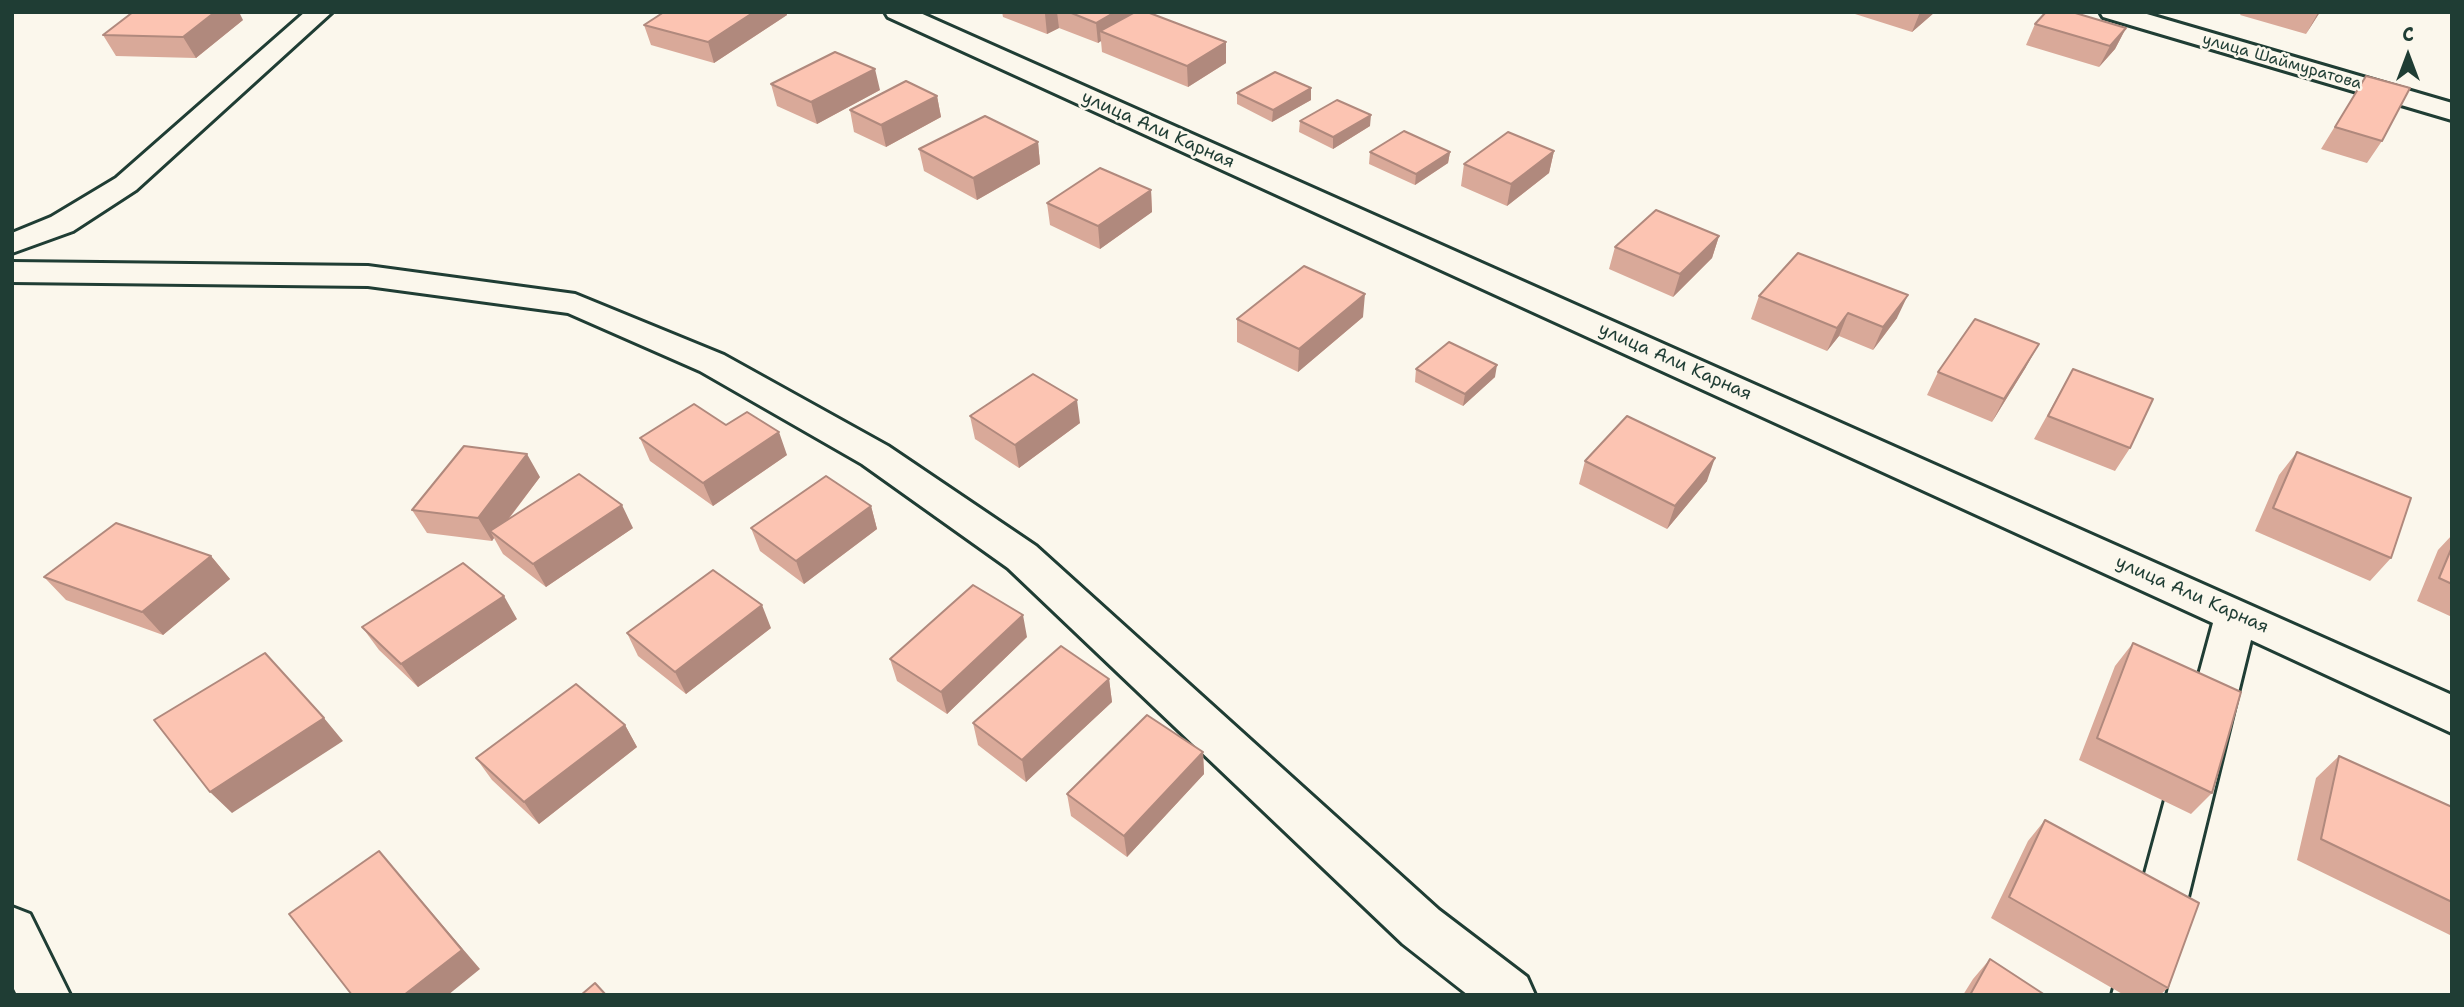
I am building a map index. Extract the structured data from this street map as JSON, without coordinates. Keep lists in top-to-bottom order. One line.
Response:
{"streets":{"street":["улица Шаймуратова","улица Али Карная"]},"north":"top"}
